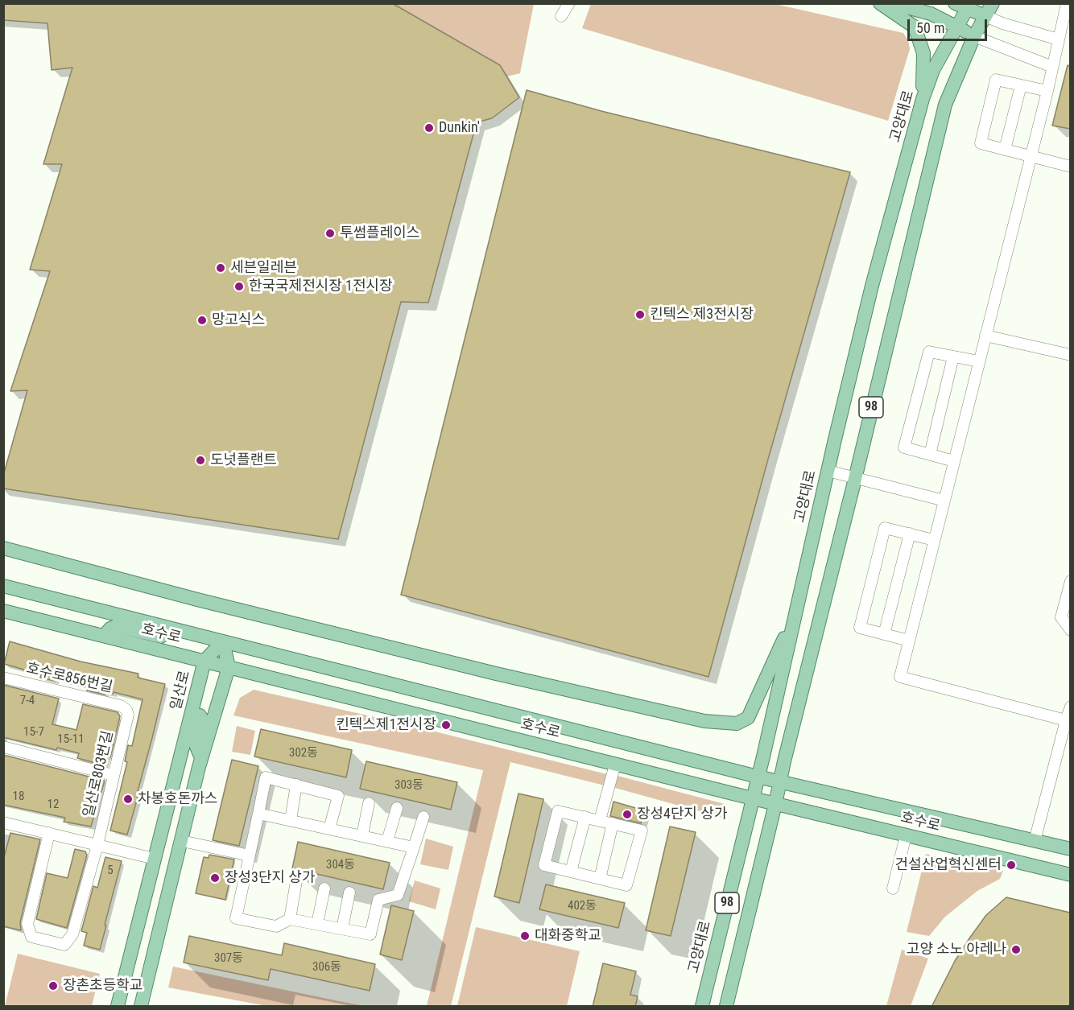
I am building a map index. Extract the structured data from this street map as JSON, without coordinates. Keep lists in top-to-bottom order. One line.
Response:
{"streets":{"main road":["고양대로","98","호수로","일산로"],"street":["호수로856번길","일산로803번길"]},"crossings":[["고양대로","호수로"],["98","호수로"],["호수로","일산로"],["호수로856번길","일산로803번길"]],"places":["Dunkin'","투썸플레이스","세븐일레븐","한국국제전시장 1전시장","킨텍스 제3전시장","망고식스","도넛플랜트","킨텍스제1전시장","차봉호돈까스","장성4단지 상가","건설산업혁신센터","장성3단지 상가","대화중학교","고양 소노 아레나","장촌초등학교"],"house_numbers":["7-4","15-7","15-11","302동","303동","18","12","304동","5","402동","307동","306동"],"scale_bar":"50 m"}
